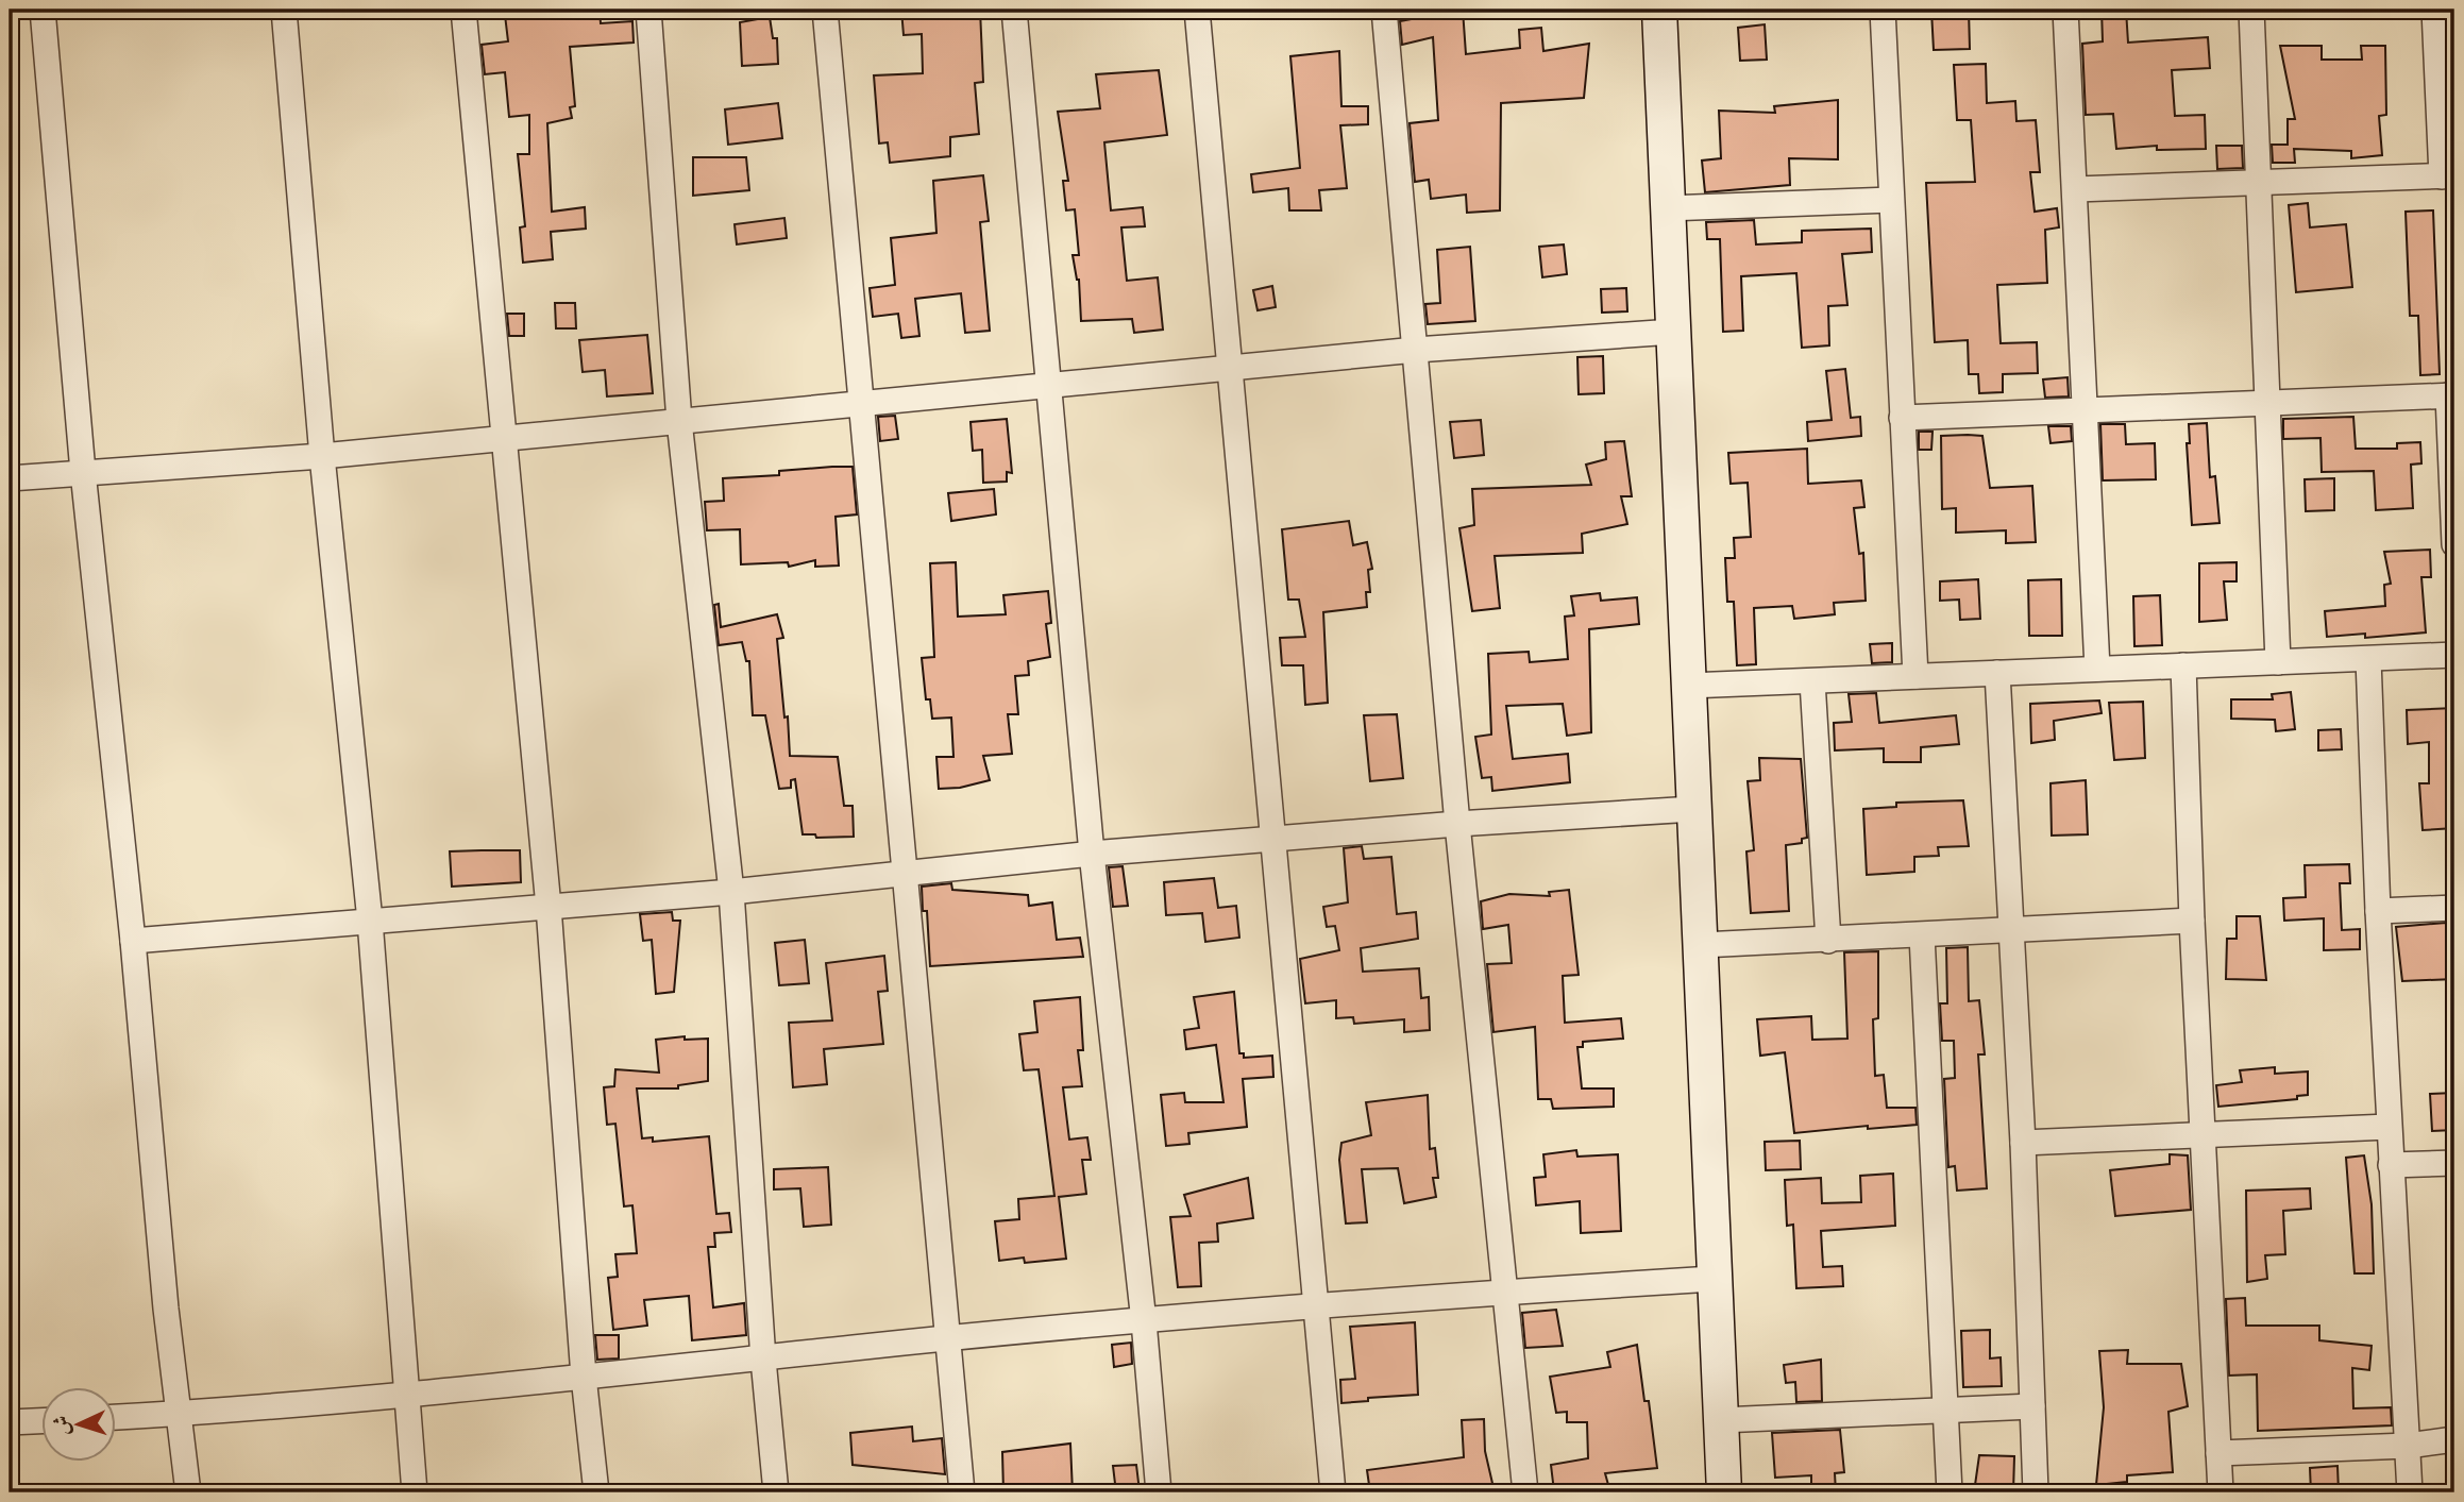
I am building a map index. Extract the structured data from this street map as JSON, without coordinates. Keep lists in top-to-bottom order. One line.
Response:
{"north":"left"}
